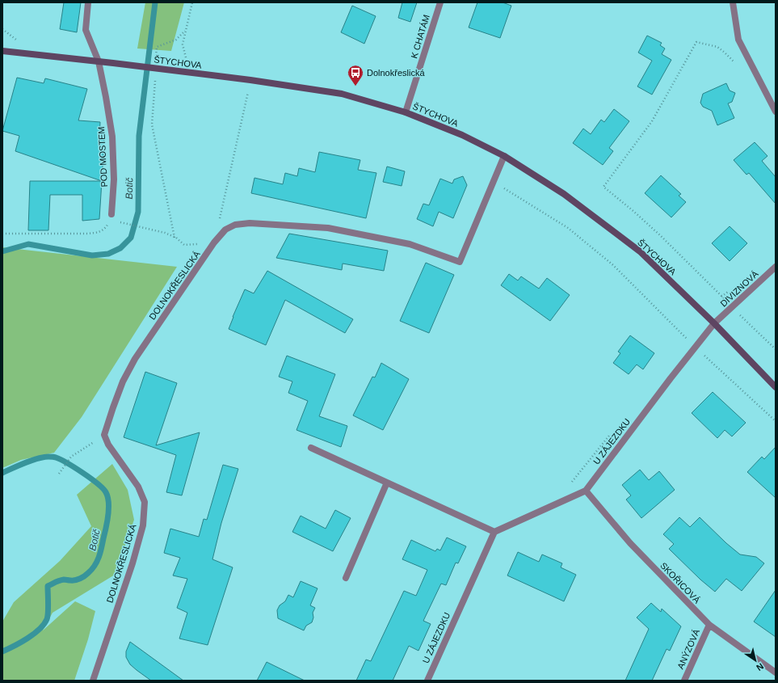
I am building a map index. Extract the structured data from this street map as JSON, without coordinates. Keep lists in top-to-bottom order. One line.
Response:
{"streets":{"street":["K CHATÁM","ŠTYCHOVA","POD MOSTEM","DOLNOKŘESLICKÁ","DIVIZNOVÁ","U ZÁJEZDKU","SKOŘICOVÁ","ANÝZOVÁ"]},"crossings":[["K CHATÁM","ŠTYCHOVA"],["ŠTYCHOVA","POD MOSTEM"],["ŠTYCHOVA","DOLNOKŘESLICKÁ"],["ŠTYCHOVA","DIVIZNOVÁ"],["ŠTYCHOVA","U ZÁJEZDKU"],["DIVIZNOVÁ","U ZÁJEZDKU"],["U ZÁJEZDKU","SKOŘICOVÁ"],["SKOŘICOVÁ","ANÝZOVÁ"]],"water":["Botič"],"places":{"bus stop":["Dolnokřeslická"]},"north":"bottom right"}
